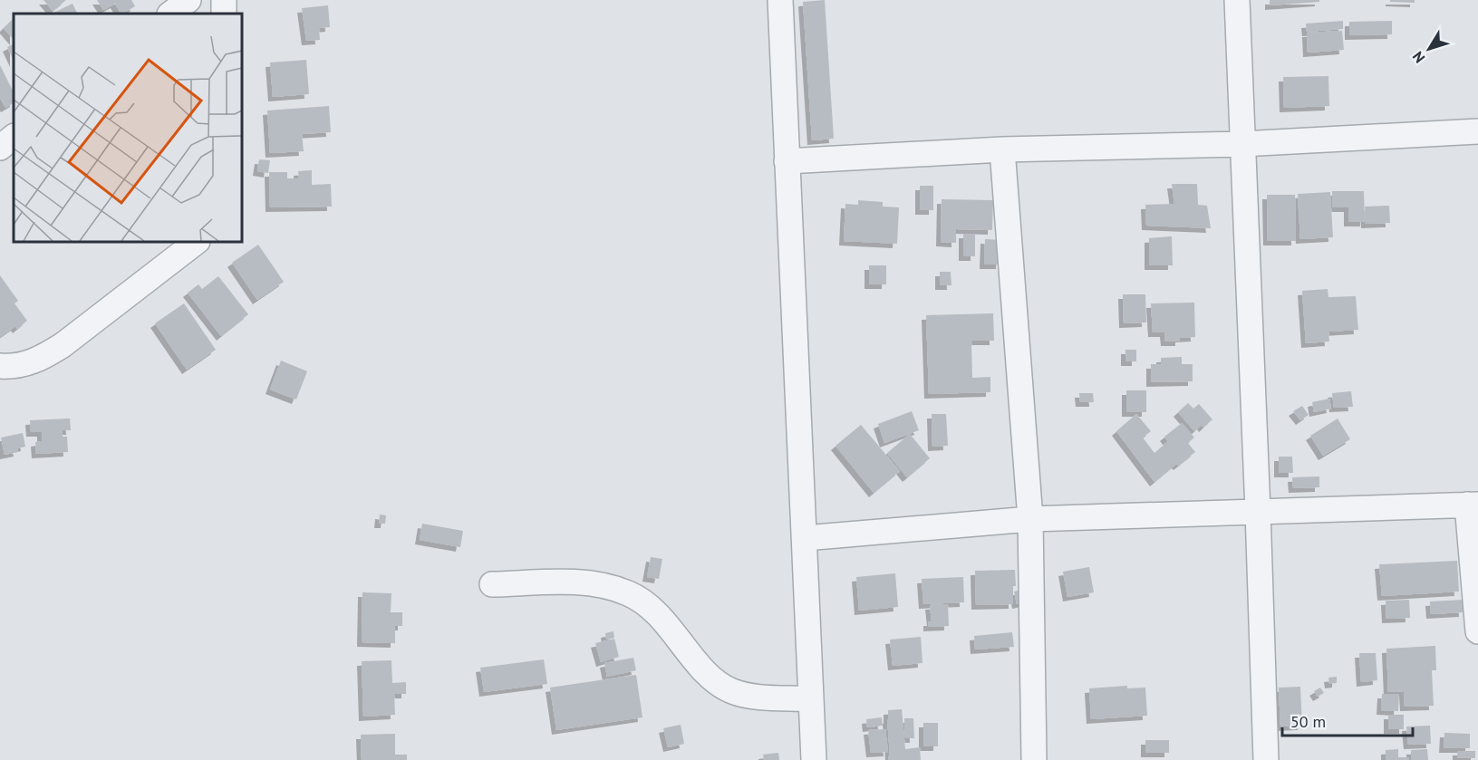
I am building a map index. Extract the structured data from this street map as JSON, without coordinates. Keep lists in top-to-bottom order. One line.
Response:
{"scale_bar":"50 m","north":"bottom left"}
